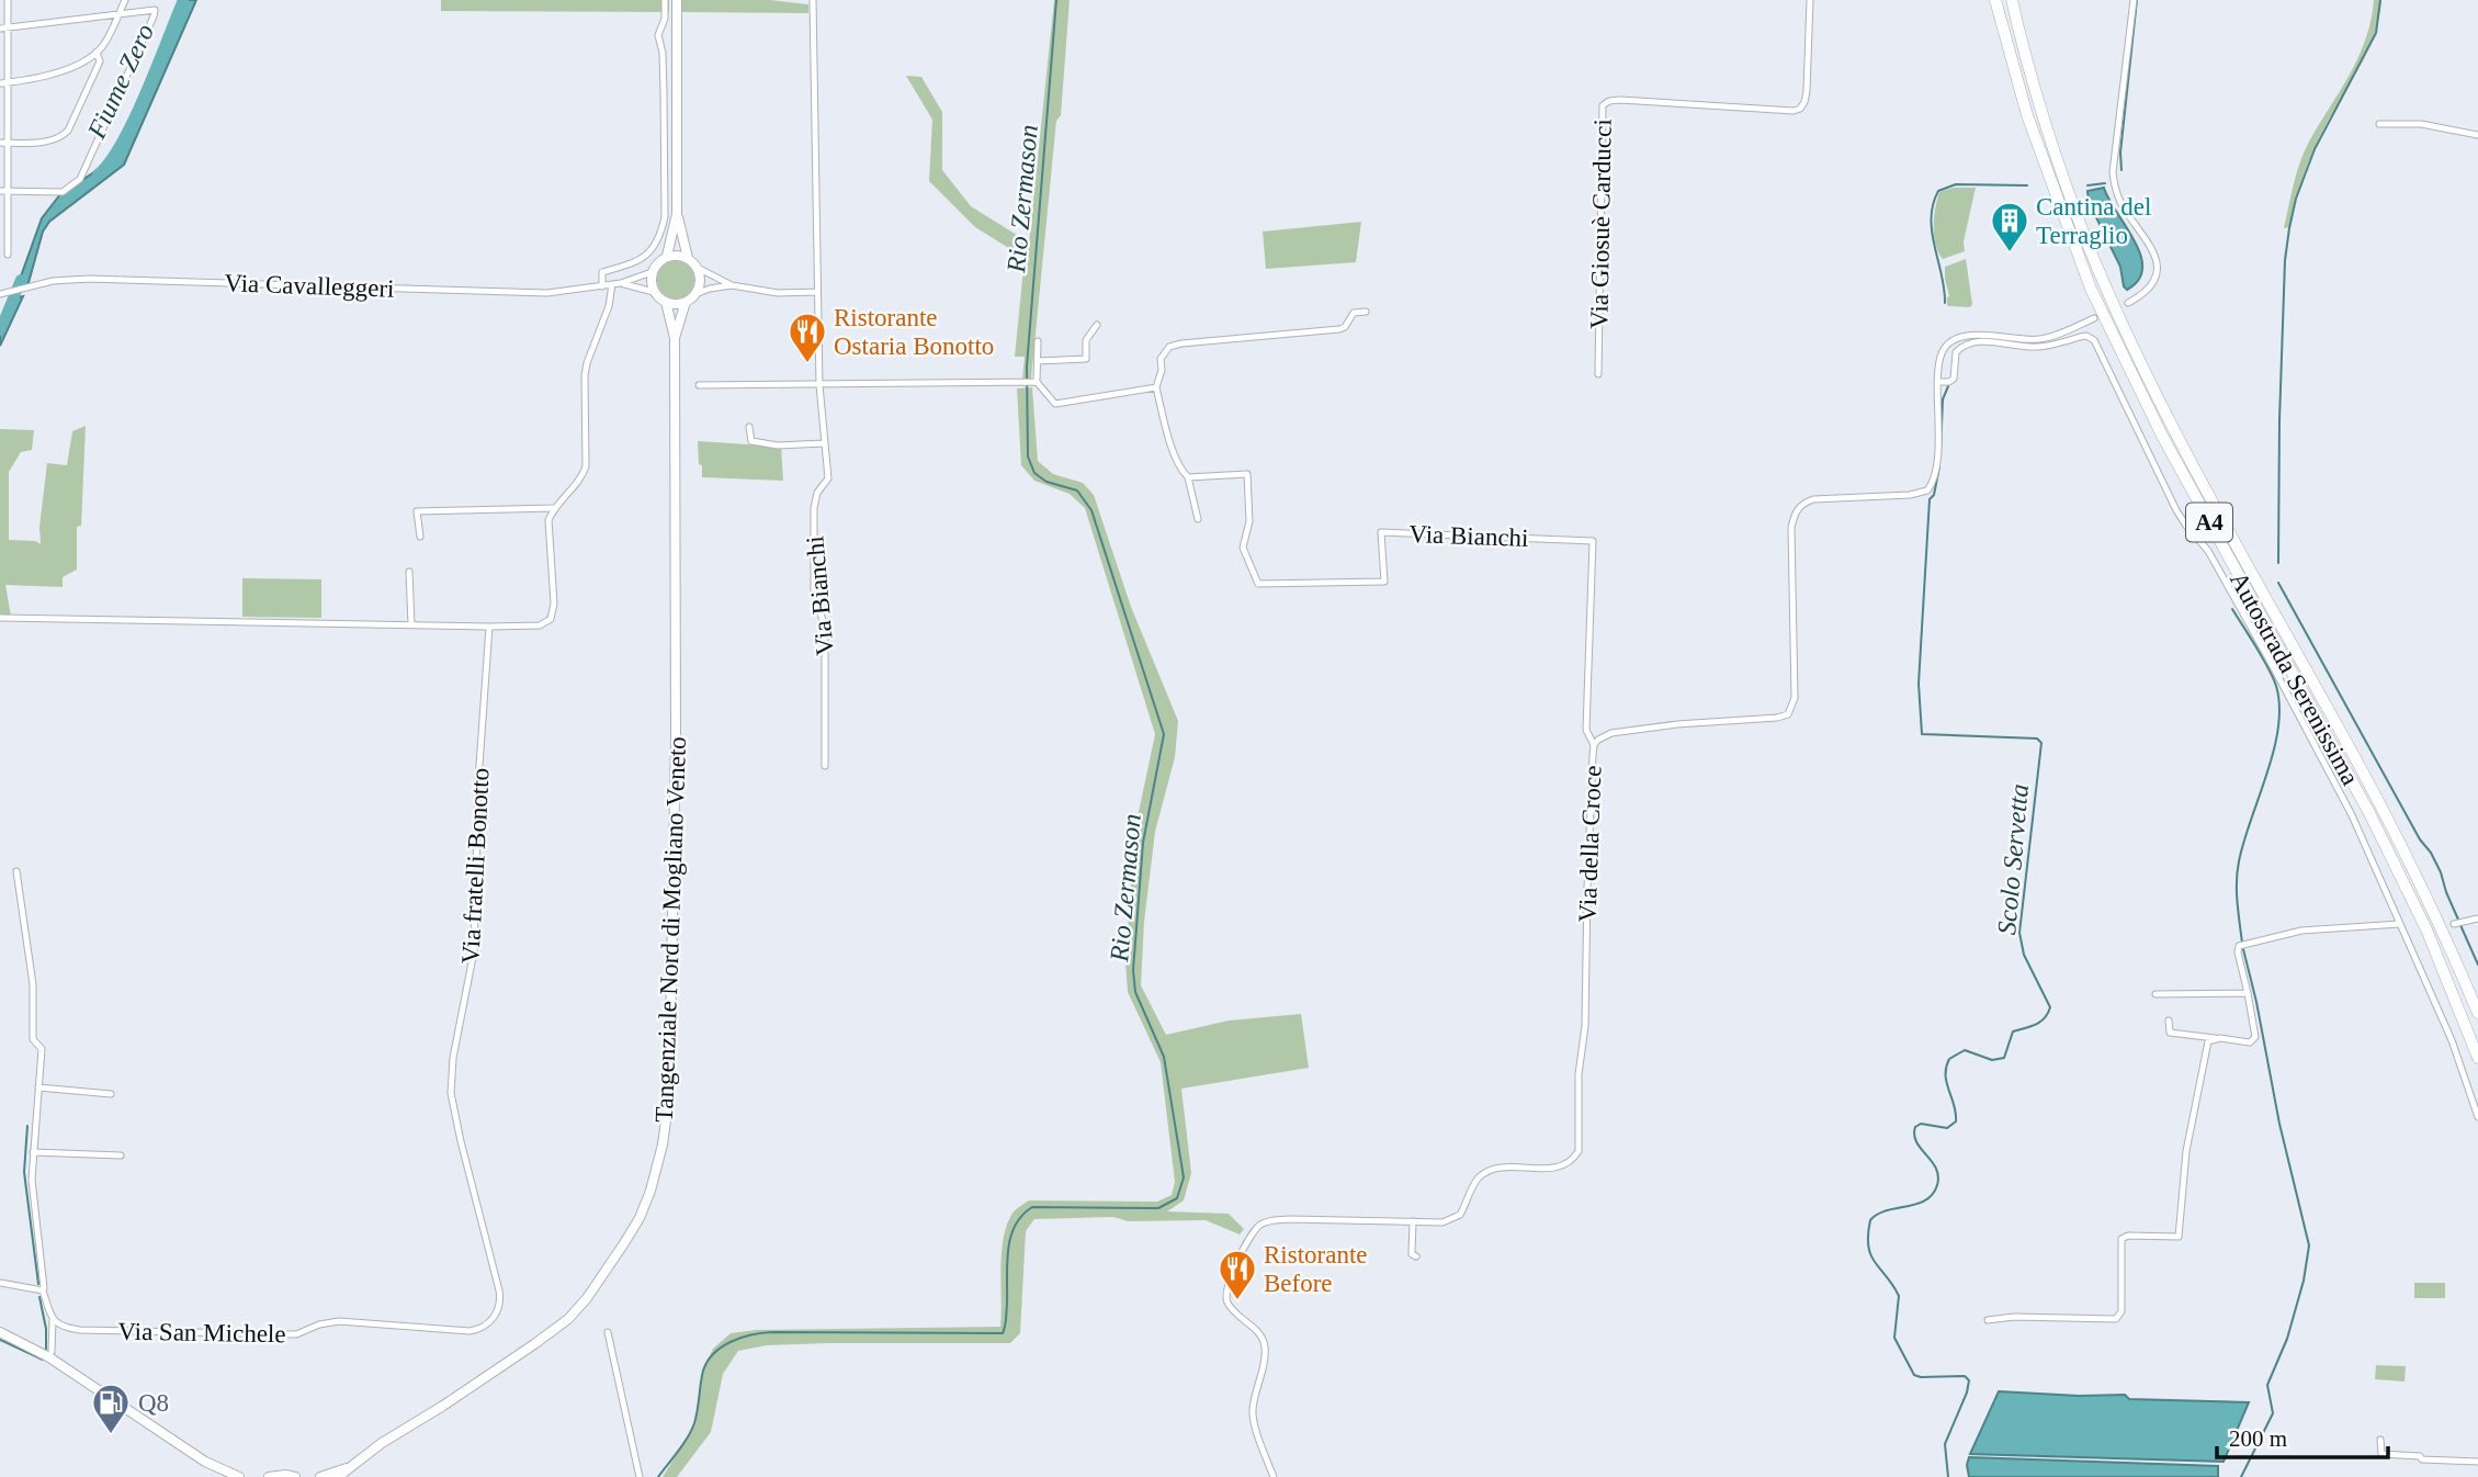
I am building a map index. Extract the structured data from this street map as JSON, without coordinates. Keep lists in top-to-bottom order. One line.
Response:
{"streets":{"highway":["A4","Autostrada Serenissima"],"main road":["Tangenziale Nord di Mogliano Veneto"],"street":["Via Giosuè Carducci","Via Cavalleggeri","Via Bianchi","Via della Croce","Via fratelli Bonotto","Via San Michele"]},"crossings":[["Via Bianchi","Via della Croce"],["Via fratelli Bonotto","Via San Michele"]],"water":["Fiume Zero","Rio Zermason","Scolo Servetta"],"places":{"building":["Cantina del Terraglio"],"restaurant":["Ristorante Ostaria Bonotto","Ristorante Before"],"fuel station":["Q8"]},"scale_bar":"200 m"}
